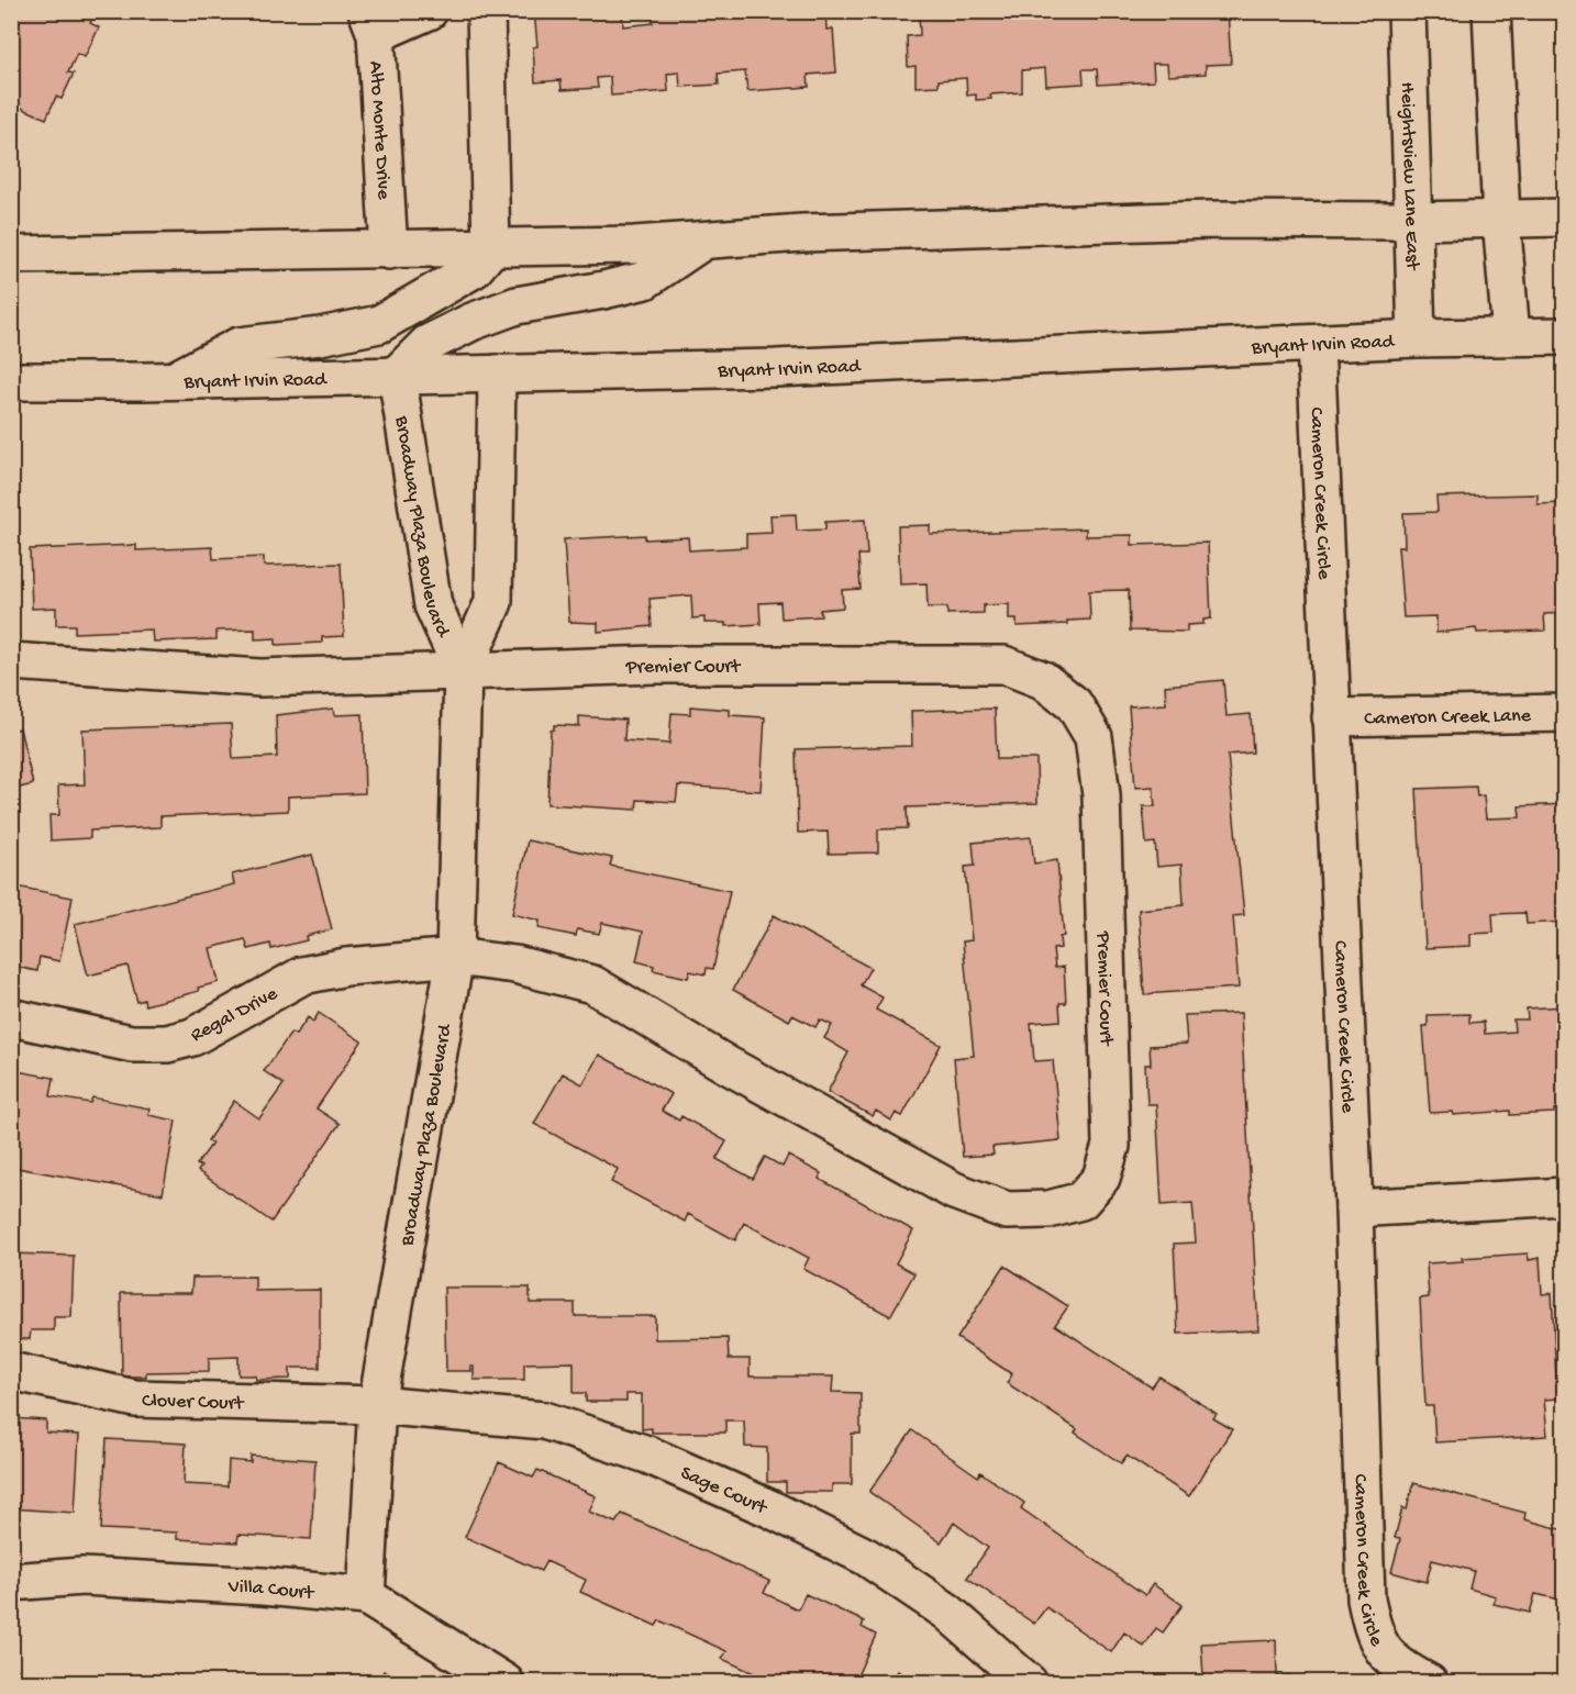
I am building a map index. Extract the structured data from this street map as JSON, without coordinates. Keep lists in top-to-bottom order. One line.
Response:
{"streets":{"main road":["Alto Monte Drive","Heightsview Lane East","Bryant Irvin Road","Cameron Creek Circle","Broadway Plaza Boulevard","Premier Court","Cameron Creek Lane","Regal Drive","Clover Court","Sage Court","Villa Court"]},"crossings":[["Heightsview Lane East","Bryant Irvin Road"],["Bryant Irvin Road","Cameron Creek Circle"],["Bryant Irvin Road","Broadway Plaza Boulevard"],["Cameron Creek Circle","Cameron Creek Lane"],["Broadway Plaza Boulevard","Premier Court"],["Broadway Plaza Boulevard","Regal Drive"],["Broadway Plaza Boulevard","Clover Court"],["Broadway Plaza Boulevard","Sage Court"],["Broadway Plaza Boulevard","Villa Court"],["Premier Court","Regal Drive"],["Clover Court","Sage Court"]]}
